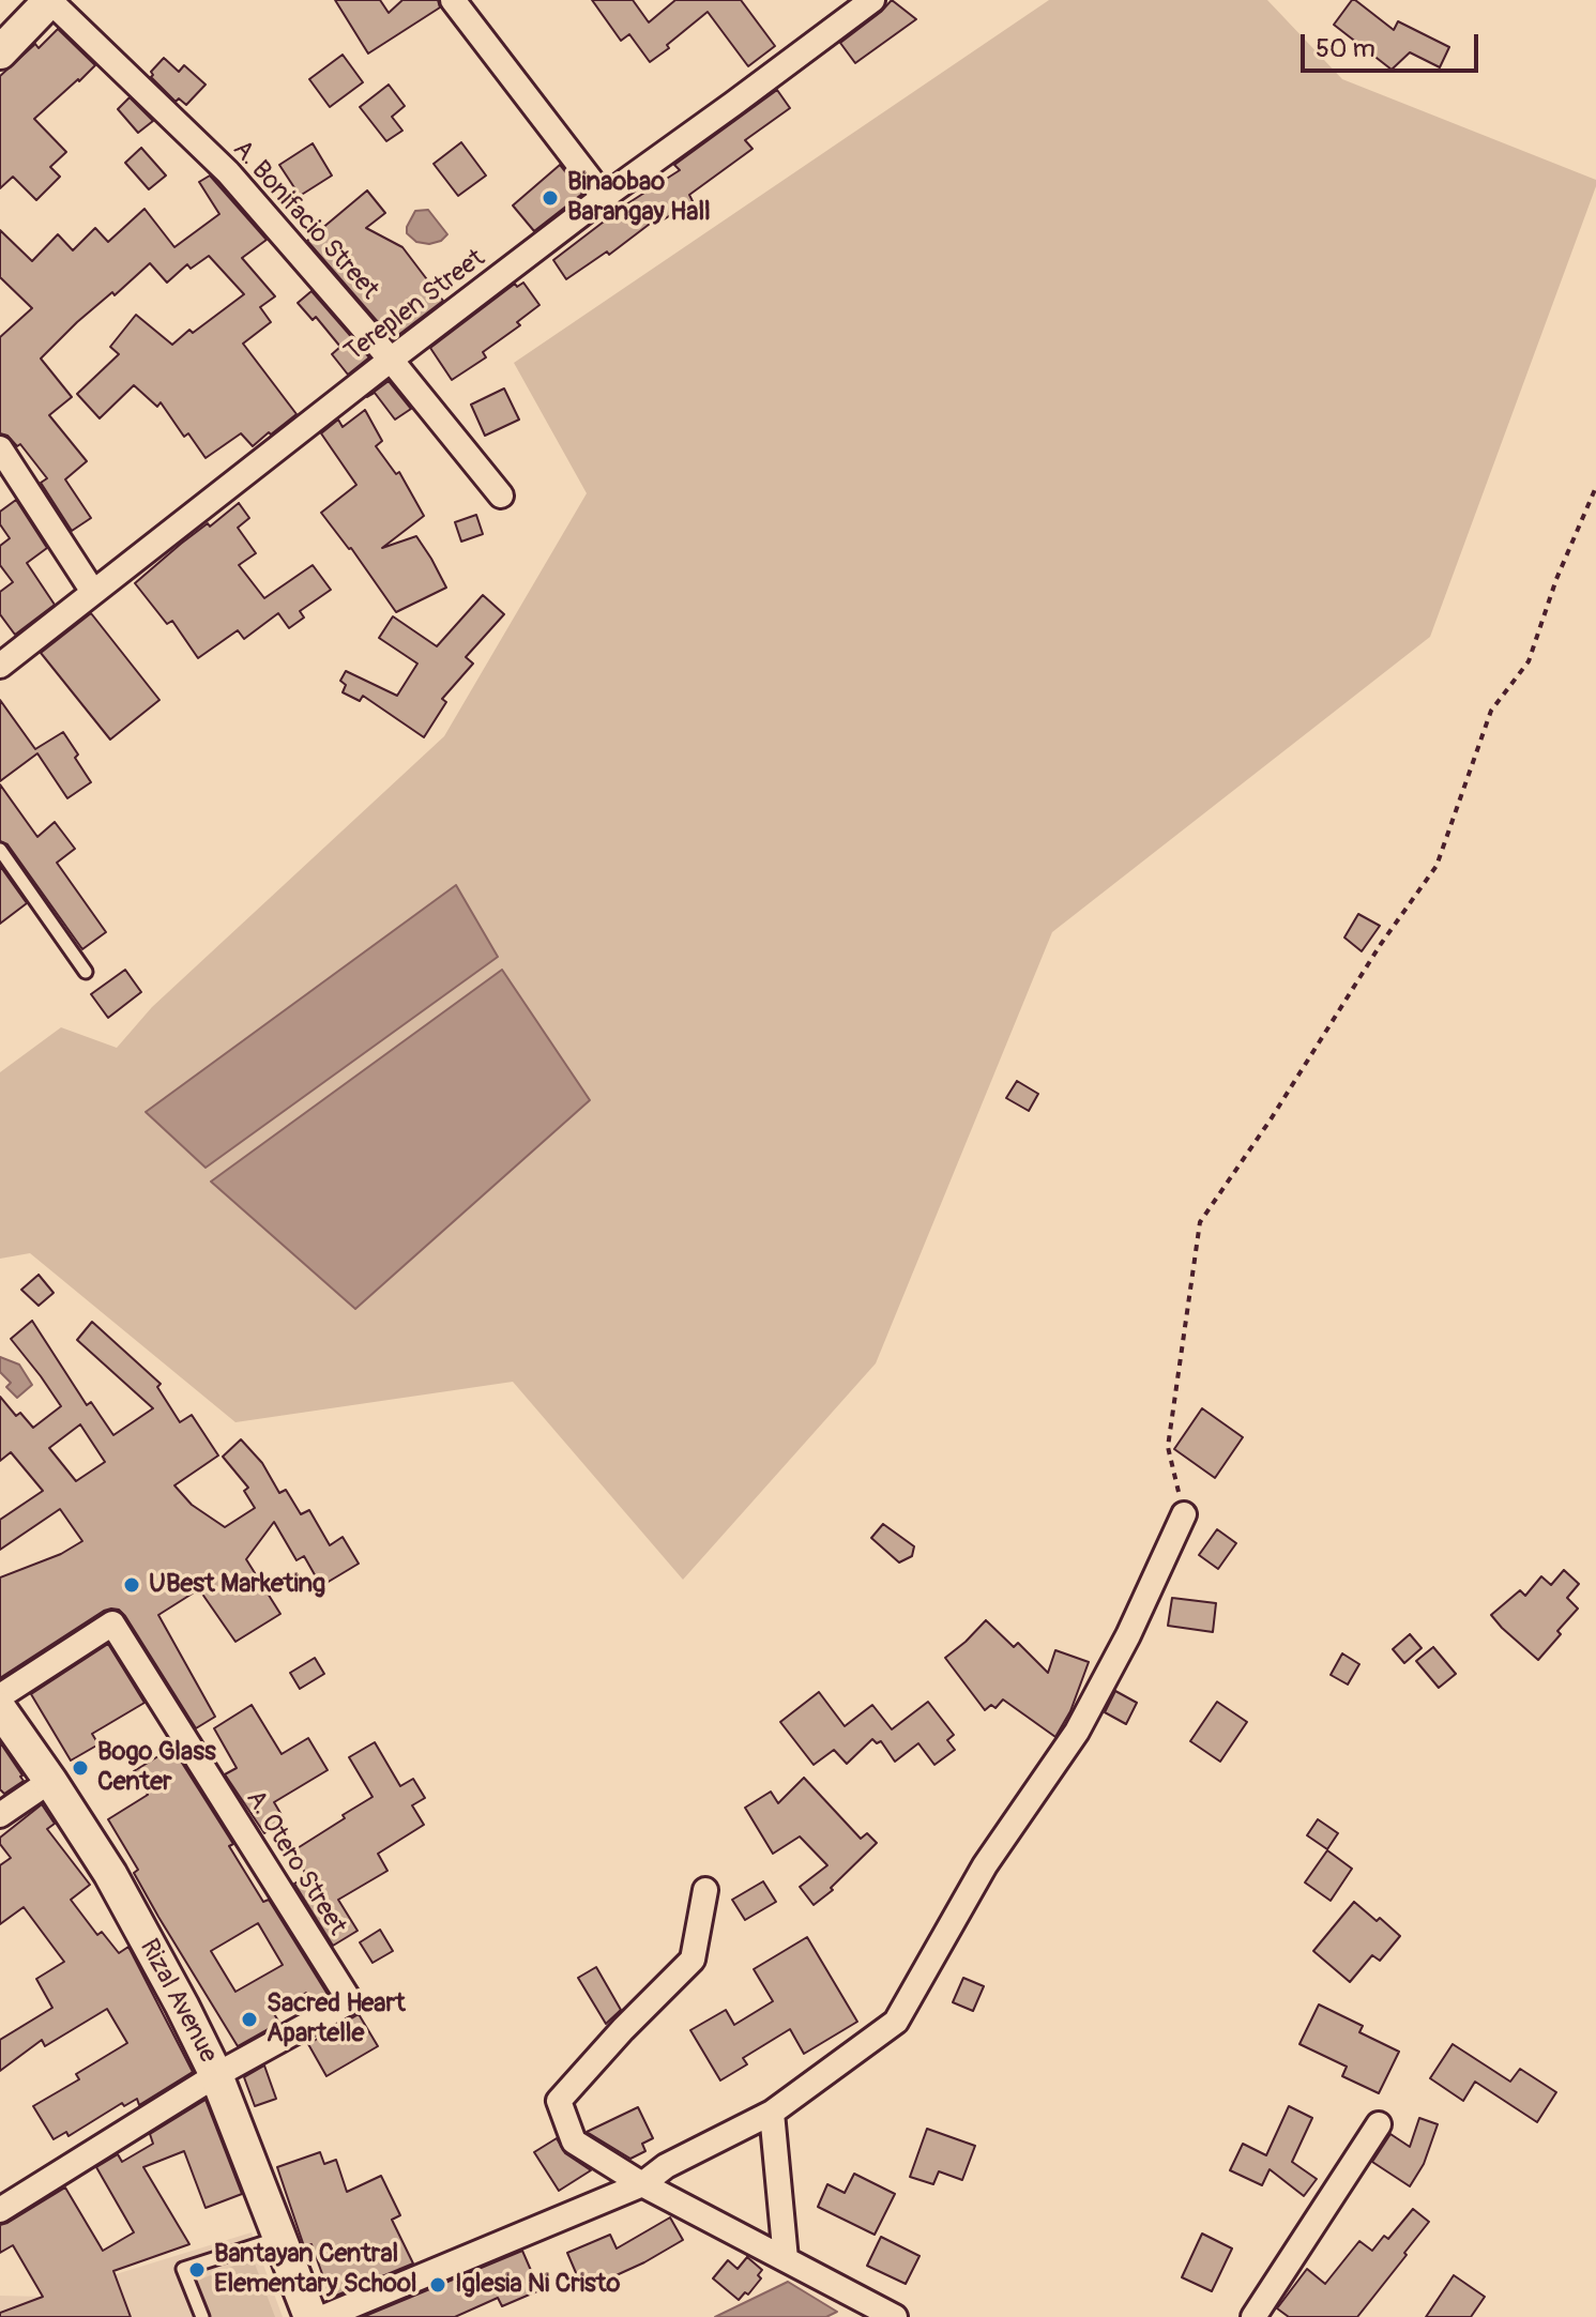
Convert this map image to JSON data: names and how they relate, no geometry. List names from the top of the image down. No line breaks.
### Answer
{"streets":{"main road":["Rizal Avenue"],"street":["A. Bonifacio Street","Tereplen Street","A. Otero Street"]},"crossings":[["A. Bonifacio Street","Tereplen Street"],["A. Otero Street","Rizal Avenue"]],"places":["Binaobao Barangay Hall","UBest Marketing","Bogo Glass Center","Sacred Heart Apartelle","Bantayan Central Elementary School","Iglesia Ni Cristo"],"scale_bar":"50 m"}
